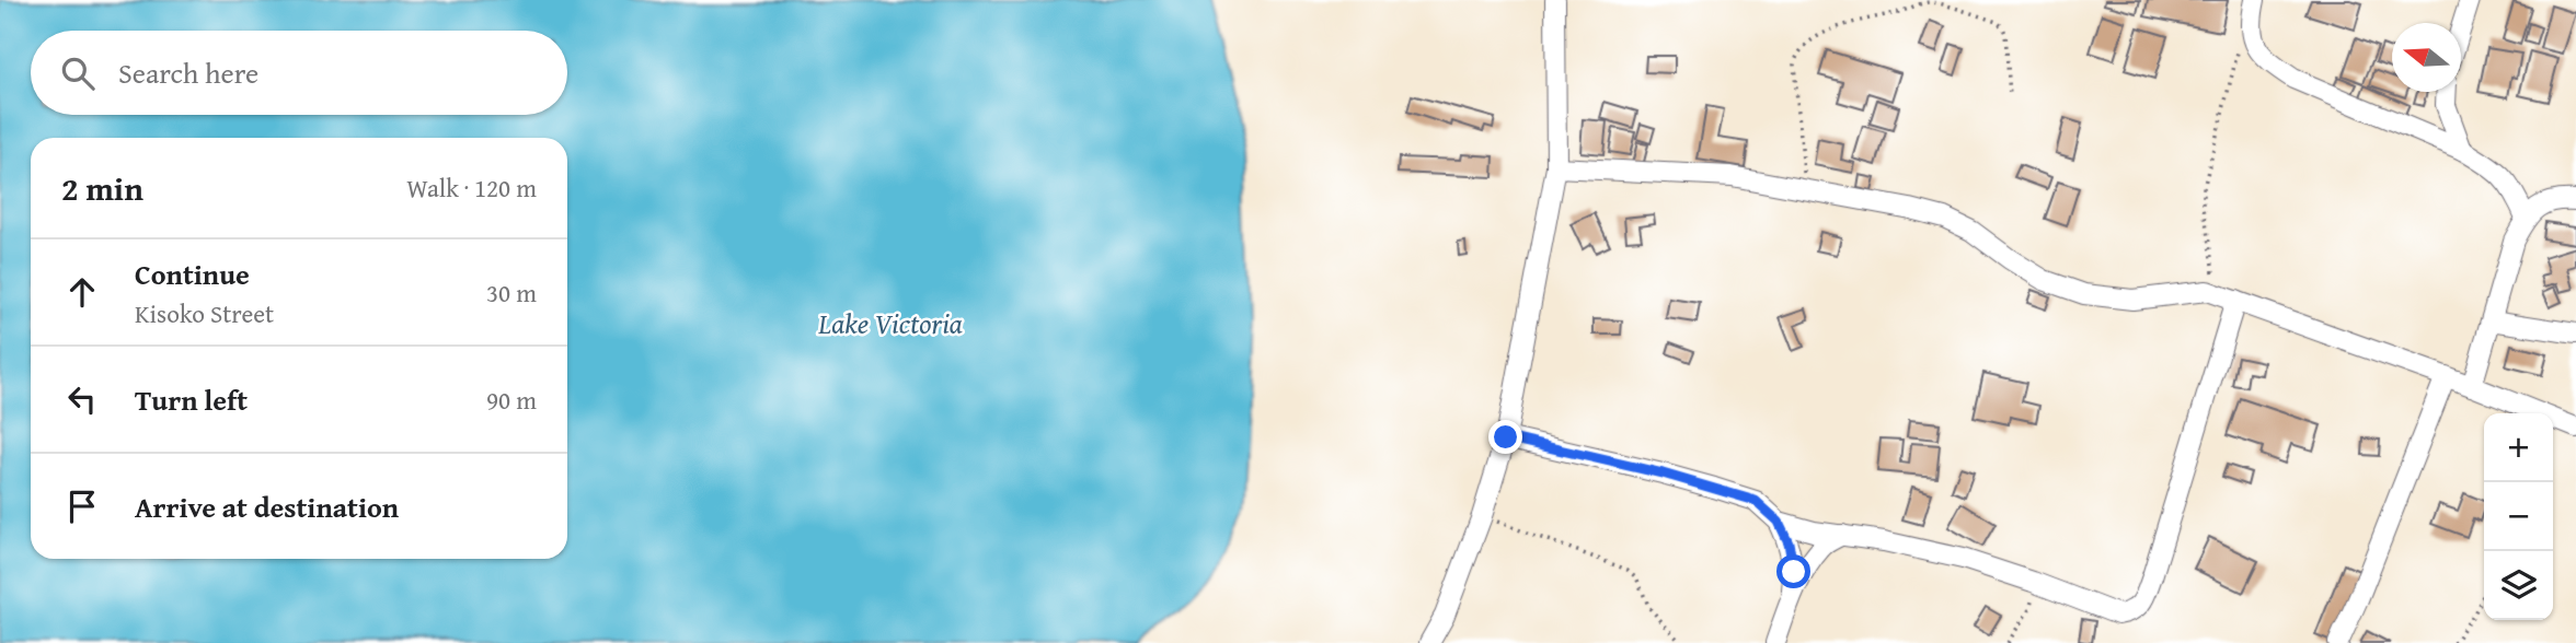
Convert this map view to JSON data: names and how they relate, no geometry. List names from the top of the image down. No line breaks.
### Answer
{"water":["Lake Victoria"],"north":"left","page":{"search":"Search here","heading":["2 min","Walk · 120 m"],"list":[["Continue","Kisoko Street","30 m"],["Turn left","90 m"],"Arrive at destination"],"map_buttons":["+","−"]}}
